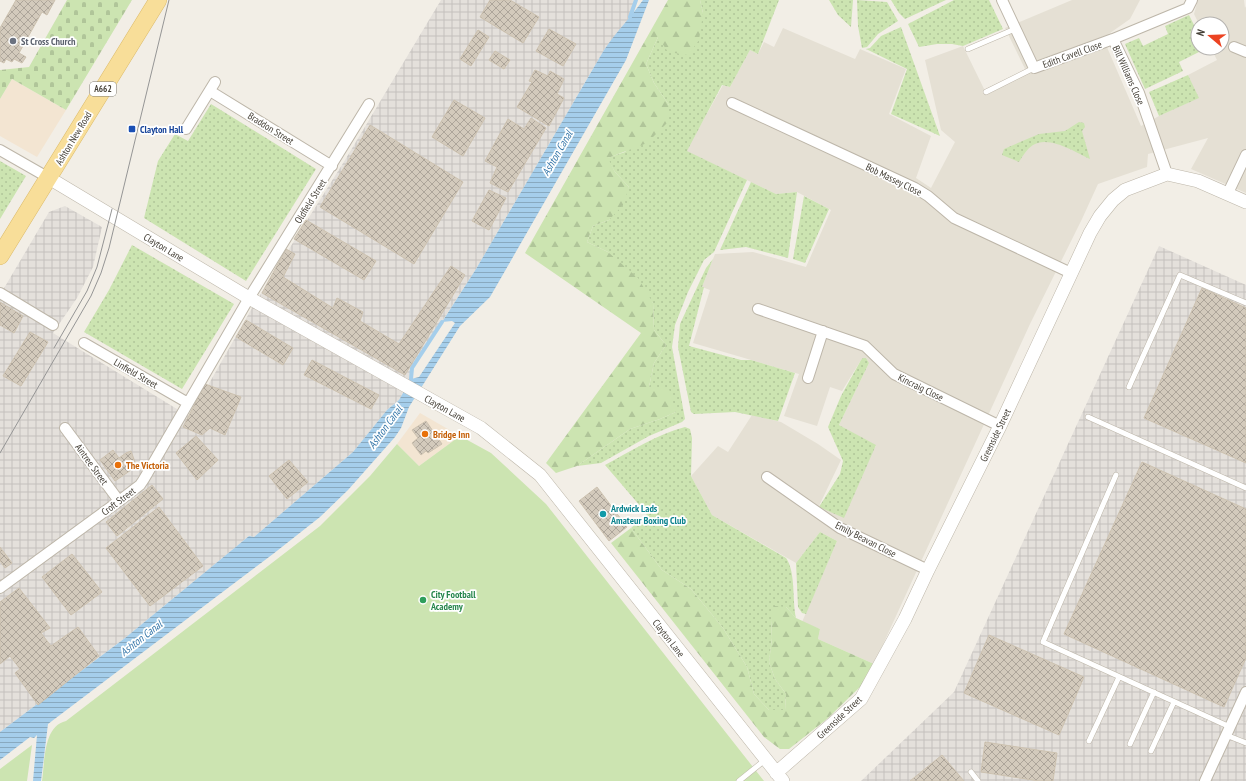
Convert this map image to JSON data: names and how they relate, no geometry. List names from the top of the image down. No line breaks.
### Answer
{"streets":{"main road":["A662","Ashton New Road"],"street":["Edith Cavell Close","Bill Williams Close","Braddon Street","Bob Massey Close","Oldfield Street","Clayton Lane","Linfield Street","Kincraig Close","Greenside Street","Aintree Street","Croft Street","Emily Beavan Close"]},"crossings":[["Edith Cavell Close","Bill Williams Close"],["Bill Williams Close","Greenside Street"],["Braddon Street","Oldfield Street"],["Ashton New Road","Clayton Lane"],["Bob Massey Close","Greenside Street"],["Oldfield Street","Clayton Lane"],["Oldfield Street","Croft Street"],["Clayton Lane","Greenside Street"],["Clayton Lane","Croft Street"],["Linfield Street","Croft Street"],["Kincraig Close","Greenside Street"],["Greenside Street","Emily Beavan Close"],["Aintree Street","Croft Street"]],"water":["Ashton Canal"],"places":{"other":["St Cross Church","Bridge Inn","The Victoria","Ardwick Lads Amateur Boxing Club","City Football Academy"],"transit":["Clayton Hall"]},"north":"left"}
